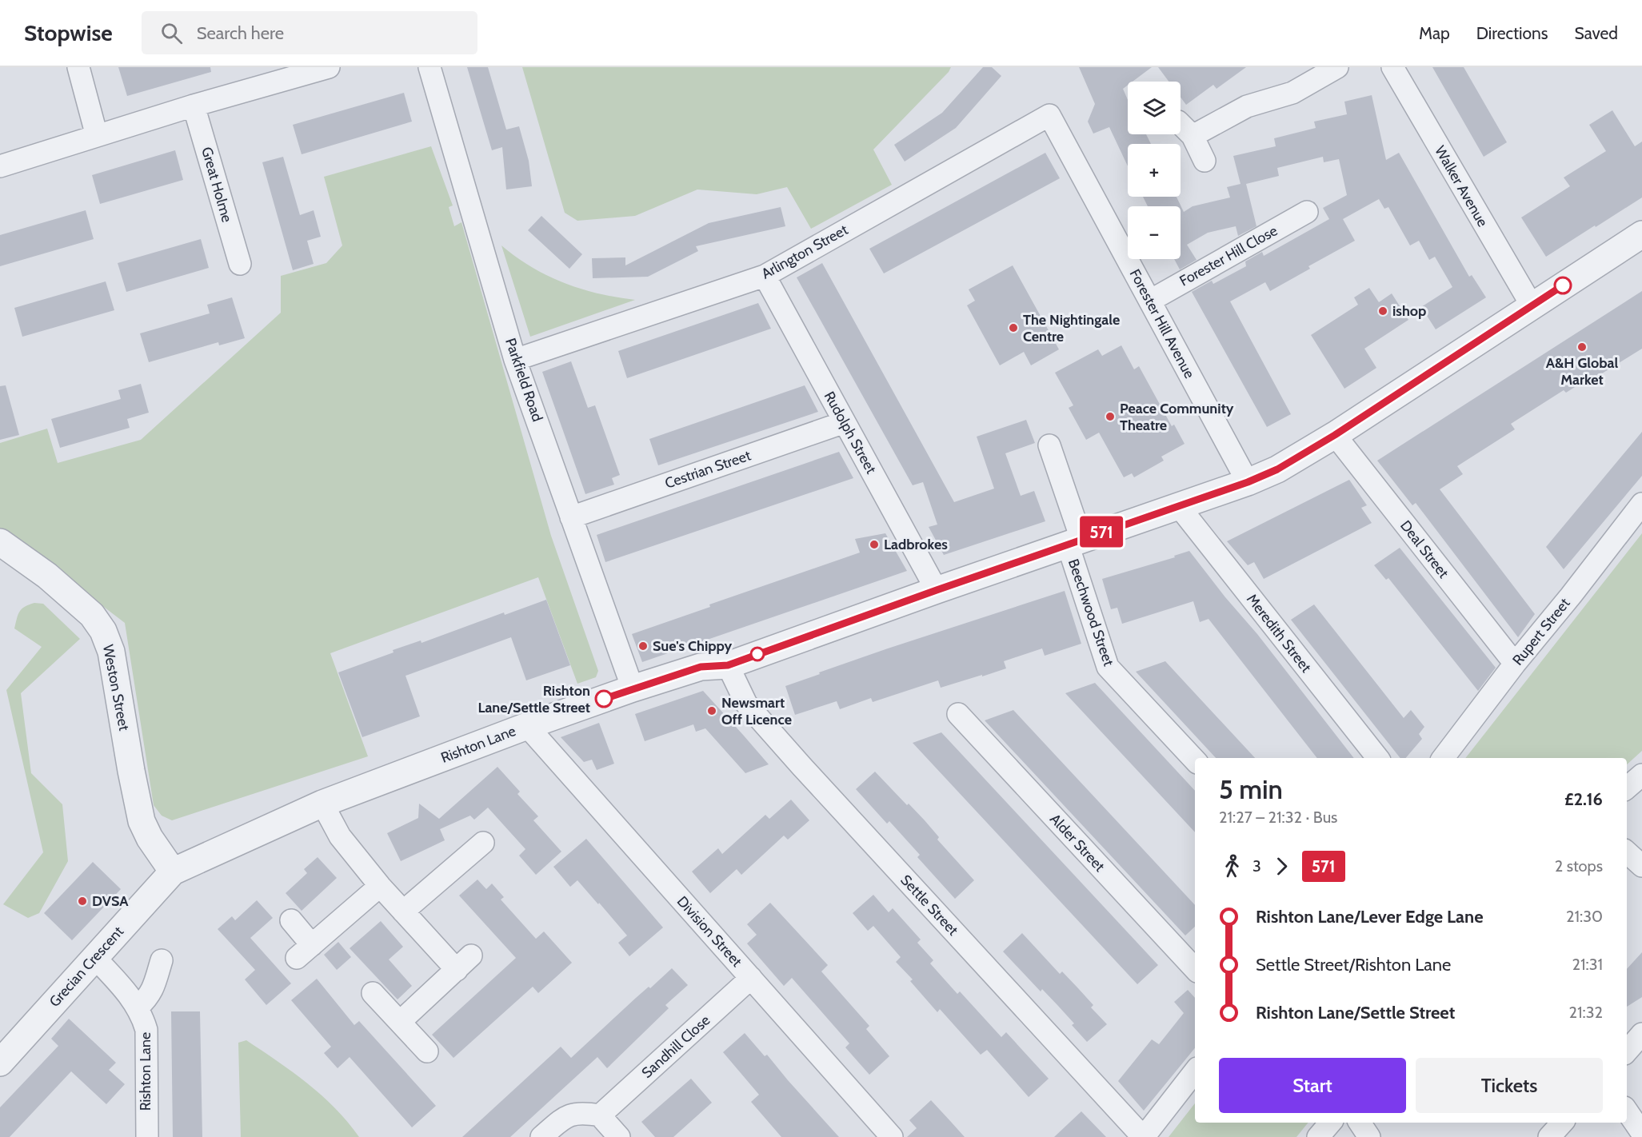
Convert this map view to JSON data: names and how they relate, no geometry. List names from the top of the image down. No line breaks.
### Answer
{"streets":{"street":["Great Holme","Walker Avenue","Arlington Street","Forester Hill Close","Forester Hill Avenue","Parkfield Road","Rudolph Street","Cestrian Street","Deal Street","Beechwood Street","Rupert Street","Meredith Street","Weston Street","Rishton Lane","Alder Street","Settle Street","Division Street","Grecian Crescent","Sandhill Close"]},"crossings":[["Walker Avenue","Rishton Lane"],["Arlington Street","Forester Hill Avenue"],["Arlington Street","Parkfield Road"],["Arlington Street","Rudolph Street"],["Forester Hill Close","Forester Hill Avenue"],["Forester Hill Avenue","Rishton Lane"],["Parkfield Road","Cestrian Street"],["Parkfield Road","Rishton Lane"],["Rudolph Street","Cestrian Street"],["Rudolph Street","Rishton Lane"],["Deal Street","Rupert Street"],["Deal Street","Rishton Lane"],["Beechwood Street","Rishton Lane"],["Meredith Street","Rishton Lane"],["Weston Street","Rishton Lane"],["Weston Street","Grecian Crescent"],["Rishton Lane","Settle Street"],["Rishton Lane","Division Street"],["Rishton Lane","Grecian Crescent"],["Division Street","Sandhill Close"]],"places":["ishop","The Nightingale Centre","A&H Global Market","Peace Community Theatre","Ladbrokes","Sue's Chippy","Rishton Lane/Settle Street","Newsmart Off Licence","DVSA"],"lines":["bus line 571"],"page":{"header":"Stopwise","search":"Search here","nav":["Map","Directions","Saved"],"on_map":"571","map_buttons":["+","−"],"heading":["5 min","21:27 – 21:32 · Bus","£2.16"],"legs":["3","571","2 stops"],"list":[{"name":"Rishton Lane/Lever Edge Lane","value":"21:30"},{"name":"Settle Street/Rishton Lane","value":"21:31"},{"name":"Rishton Lane/Settle Street","value":"21:32"}],"buttons":["Start","Tickets"]}}
